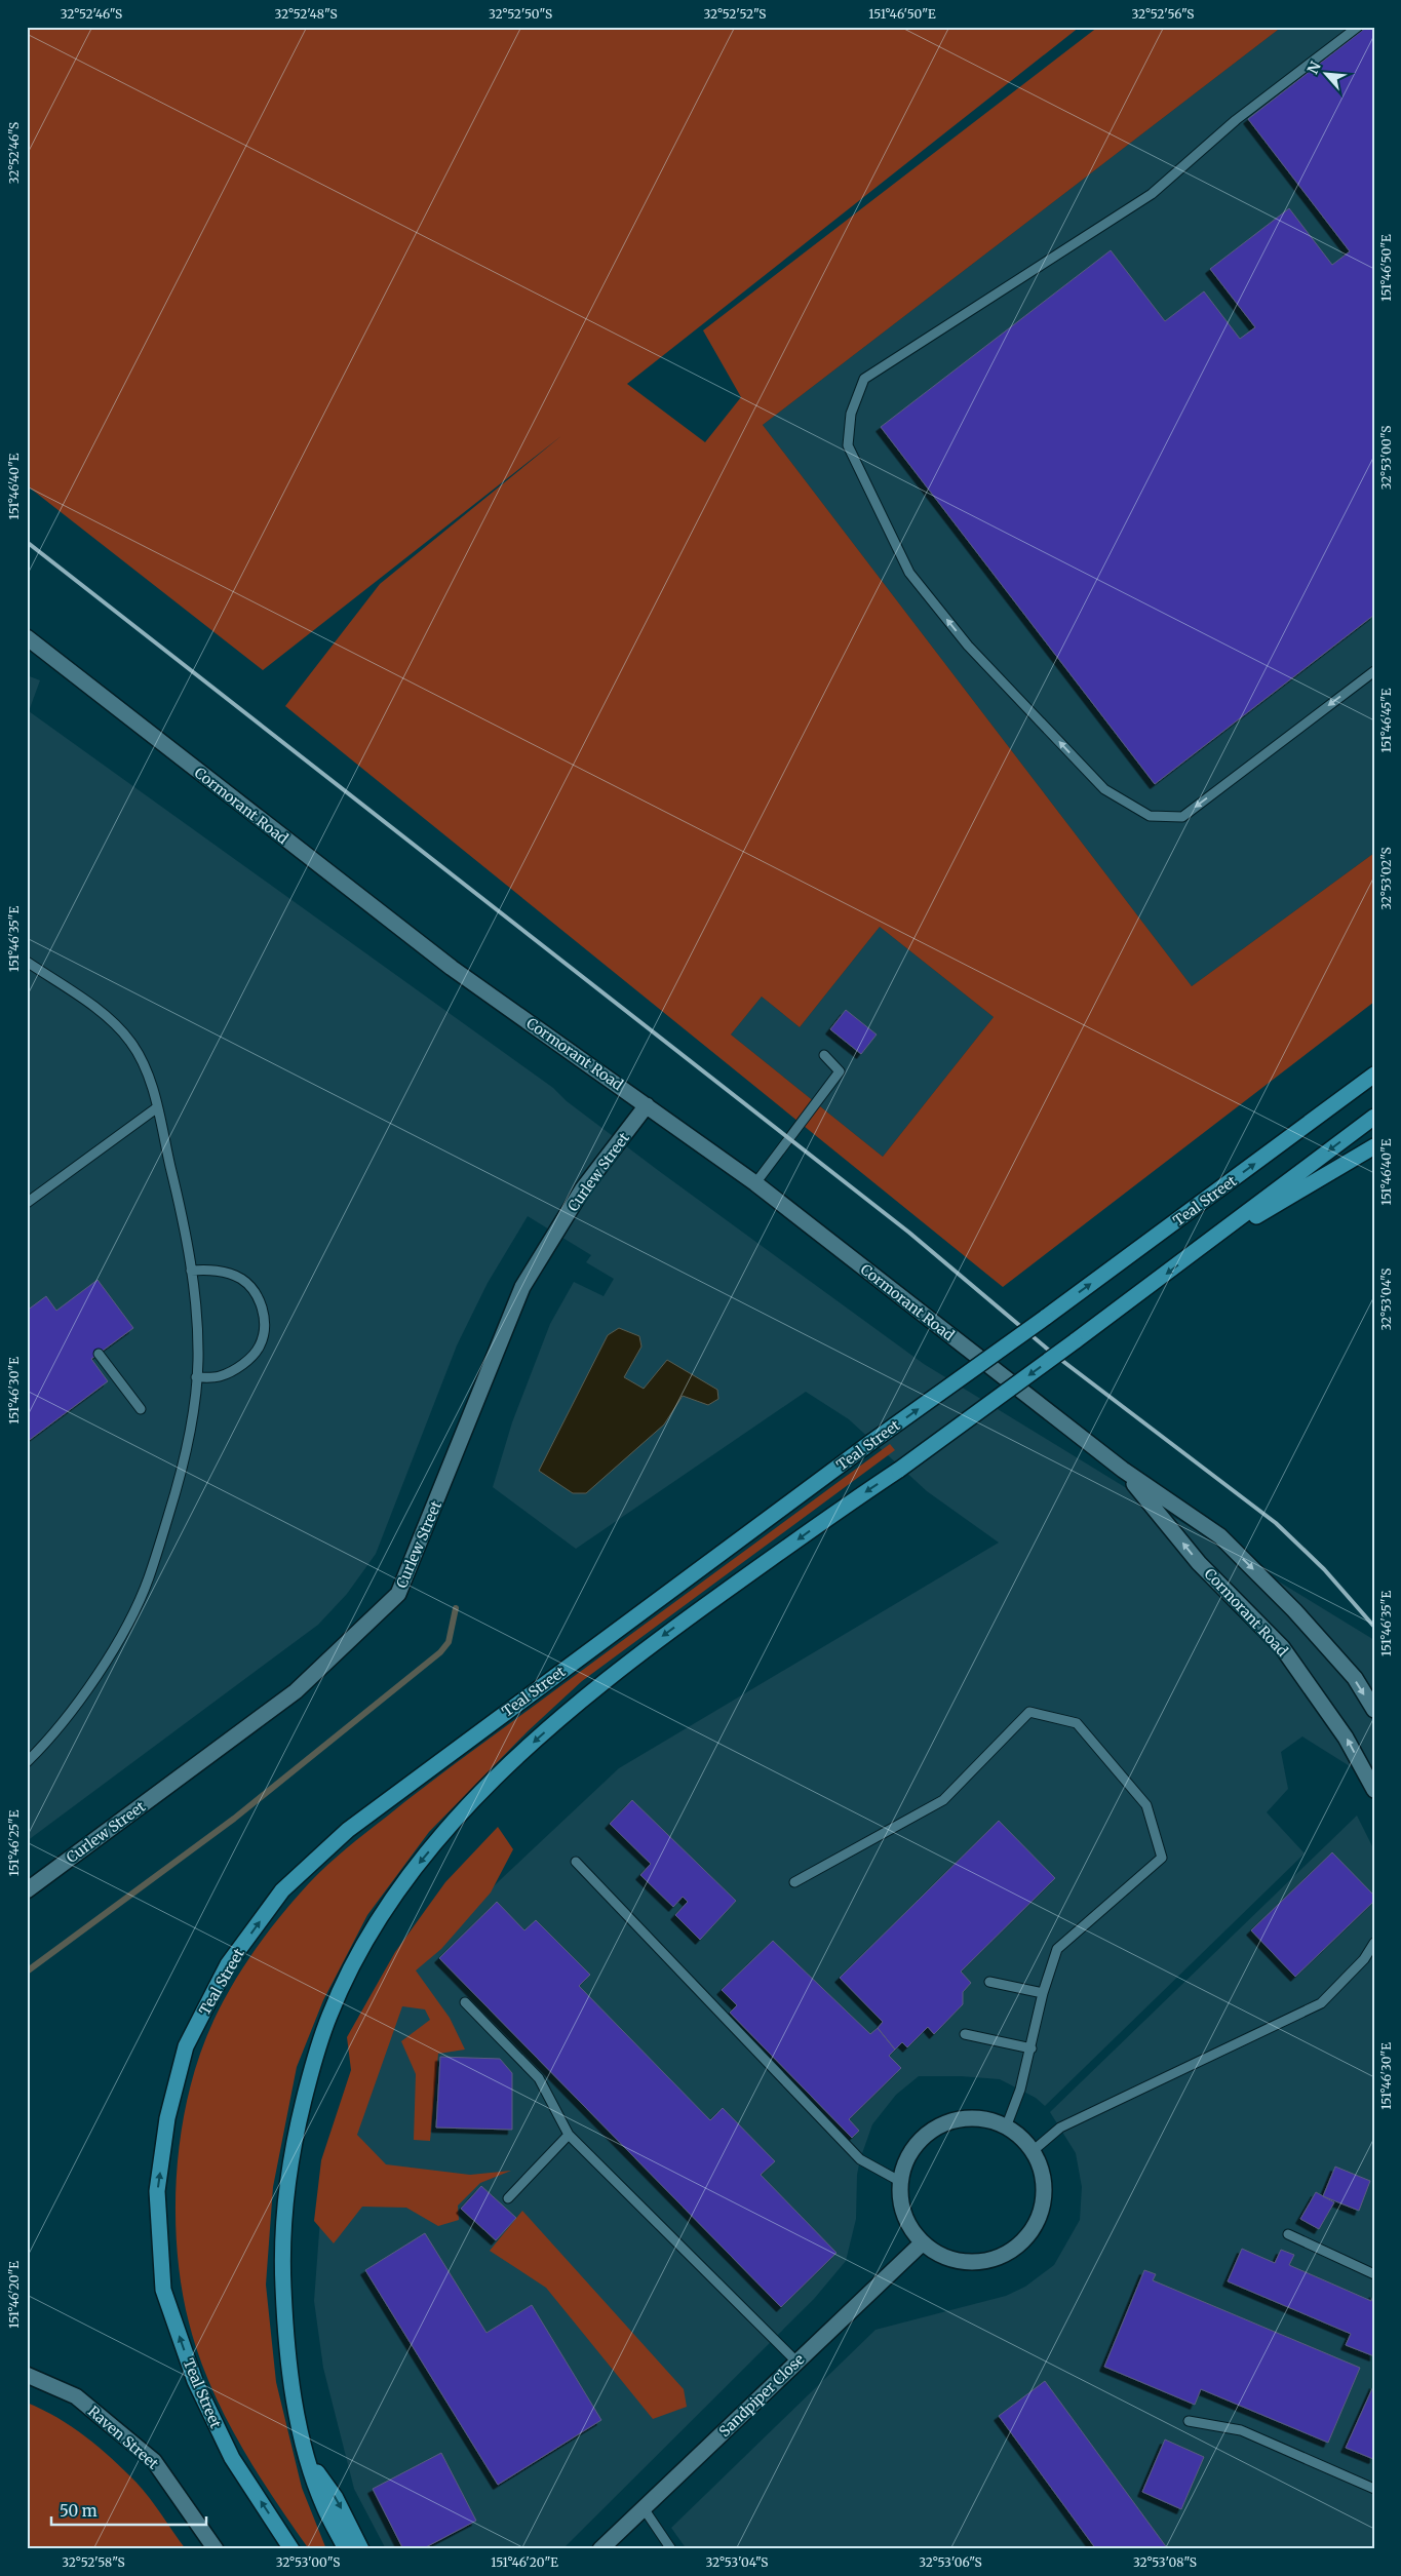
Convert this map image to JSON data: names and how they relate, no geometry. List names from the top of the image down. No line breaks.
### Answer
{"streets":{"main road":["Teal Street"],"street":["Cormorant Road","Curlew Street","Sandpiper Close","Raven Street"]},"crossings":[["Cormorant Road","Curlew Street"]],"scale_bar":"50 m","north":"top left","coordinates":["32°52'46\"S","32°52'48\"S","32°52'50\"S","32°52'52\"S","151°46'50\"E","32°52'56\"S","32°53'00\"S","151°46'40\"E","151°46'45\"E","32°53'02\"S","151°46'35\"E","32°53'04\"S","151°46'30\"E","151°46'25\"E","151°46'20\"E","32°52'58\"S","32°53'06\"S","32°53'08\"S"]}
